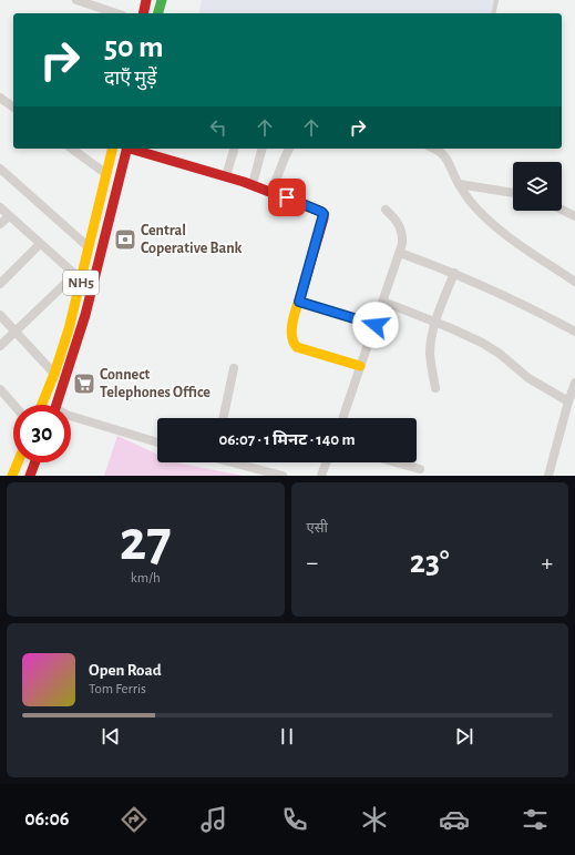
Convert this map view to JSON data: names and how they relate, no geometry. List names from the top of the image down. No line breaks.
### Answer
{"streets":{"main road":["NH5"]},"places":{"bank":["Central Coperative Bank"],"supermarket":["Connect Telephones Office"]},"page":{"turn":["50 m","दाएँ मुड़ें"],"limit":"30","trip":"06:07 · 1 मिनट · 140 m","tile":[["27","km/h"],"एसी"],"heat":["−","23°","+"],"song":["Open Road","Tom Ferris"],"tabs":"06:06"}}
